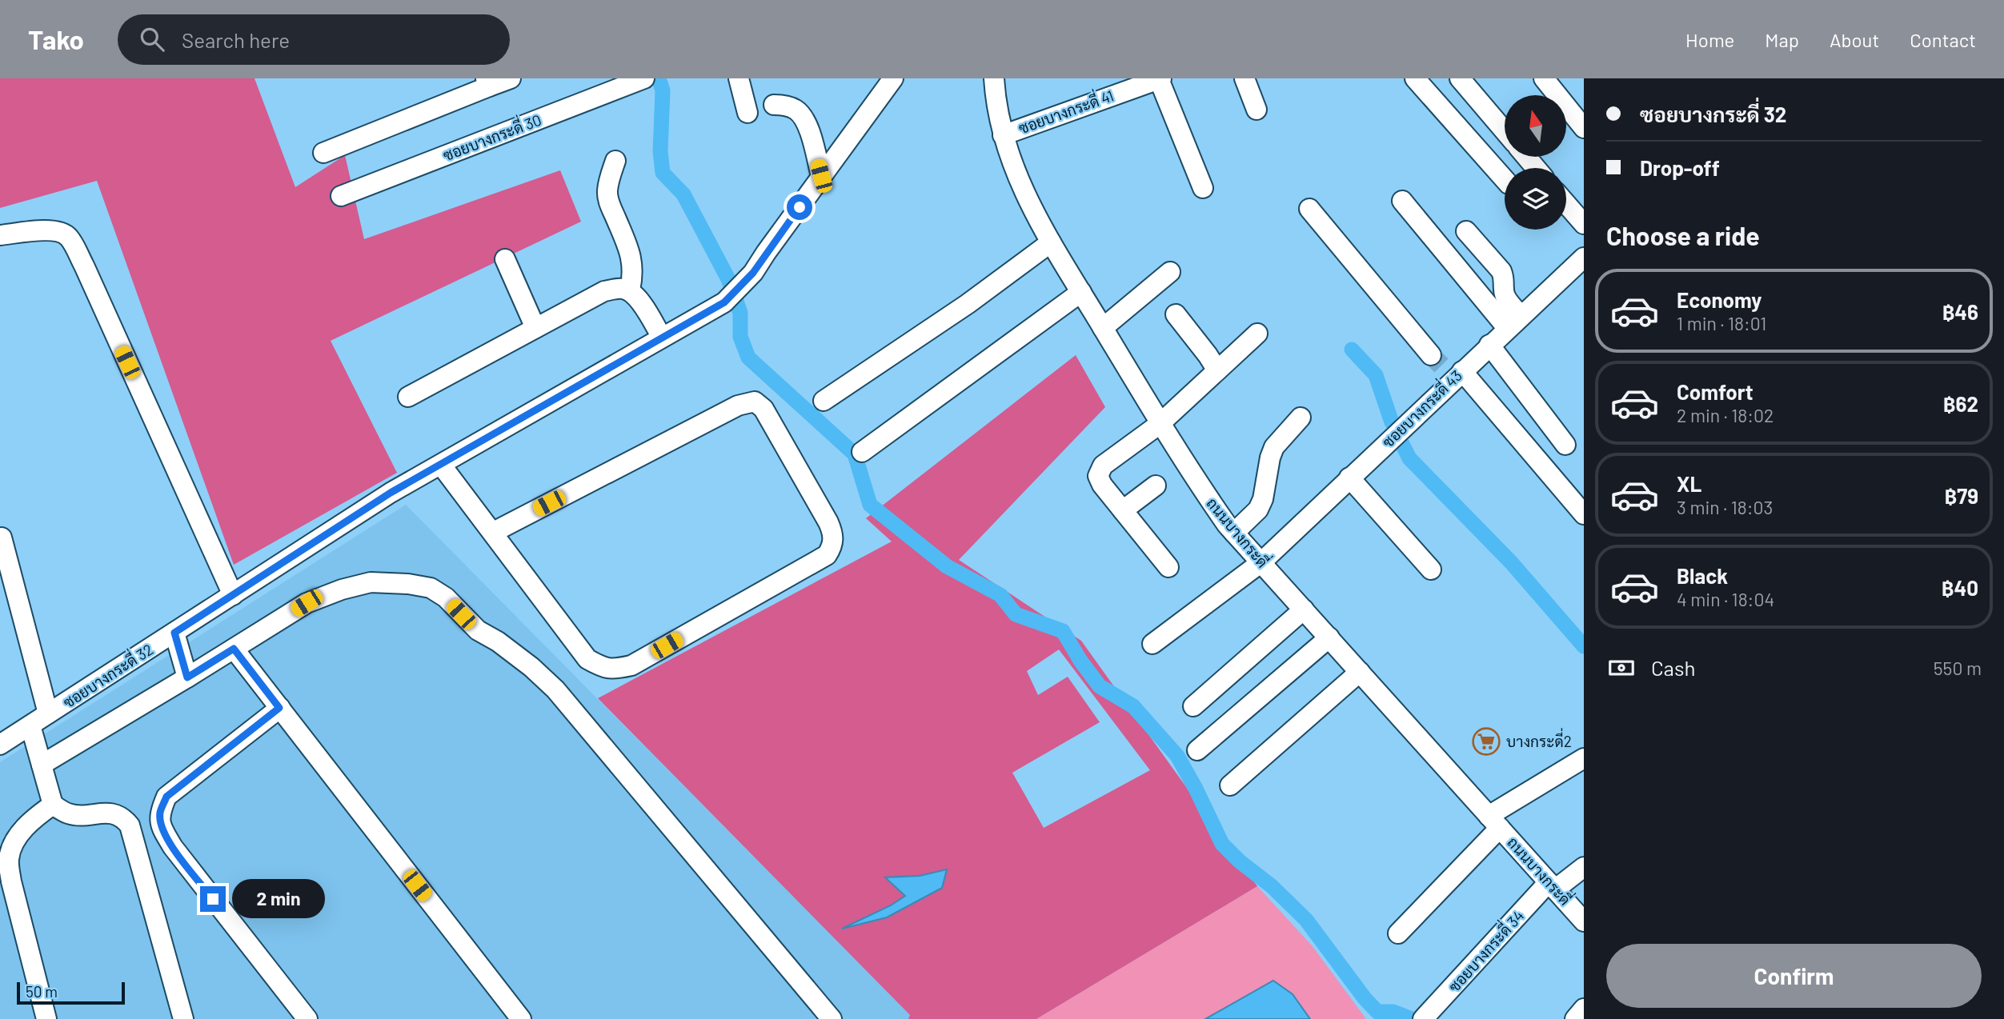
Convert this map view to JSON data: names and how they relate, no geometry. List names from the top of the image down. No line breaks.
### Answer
{"streets":{"street":["ซอยบางกระดี่ 41","ซอยบางกระดี่ 30","ซอยบางกระดี่ 43","ถนนบางกระดี่","ซอยบางกระดี่ 32","ซอยบางกระดี่ 34"]},"crossings":[["ซอยบางกระดี่ 41","ถนนบางกระดี่"],["ซอยบางกระดี่ 43","ถนนบางกระดี่"],["ถนนบางกระดี่","ซอยบางกระดี่ 34"]],"places":{"supermarket":["บางกระดี่2"]},"scale_bar":"50 m","north":"top","page":{"header":"Tako","search":"Search here","nav":["Home","Map","About","Contact"],"banner":["ซอยบางกระดี่ 32","Drop-off"],"heading":"Choose a ride","list":[{"name":"Economy","note":"1 min · 18:01","value":"฿46"},{"name":"Comfort","note":"2 min · 18:02","value":"฿62"},{"name":"XL","note":"3 min · 18:03","value":"฿79"},{"name":"Black","note":"4 min · 18:04","value":"฿40"}],"pay":["Cash","550 m"],"bubble":"2 min","buttons":"Confirm","scale":"50 m"}}
